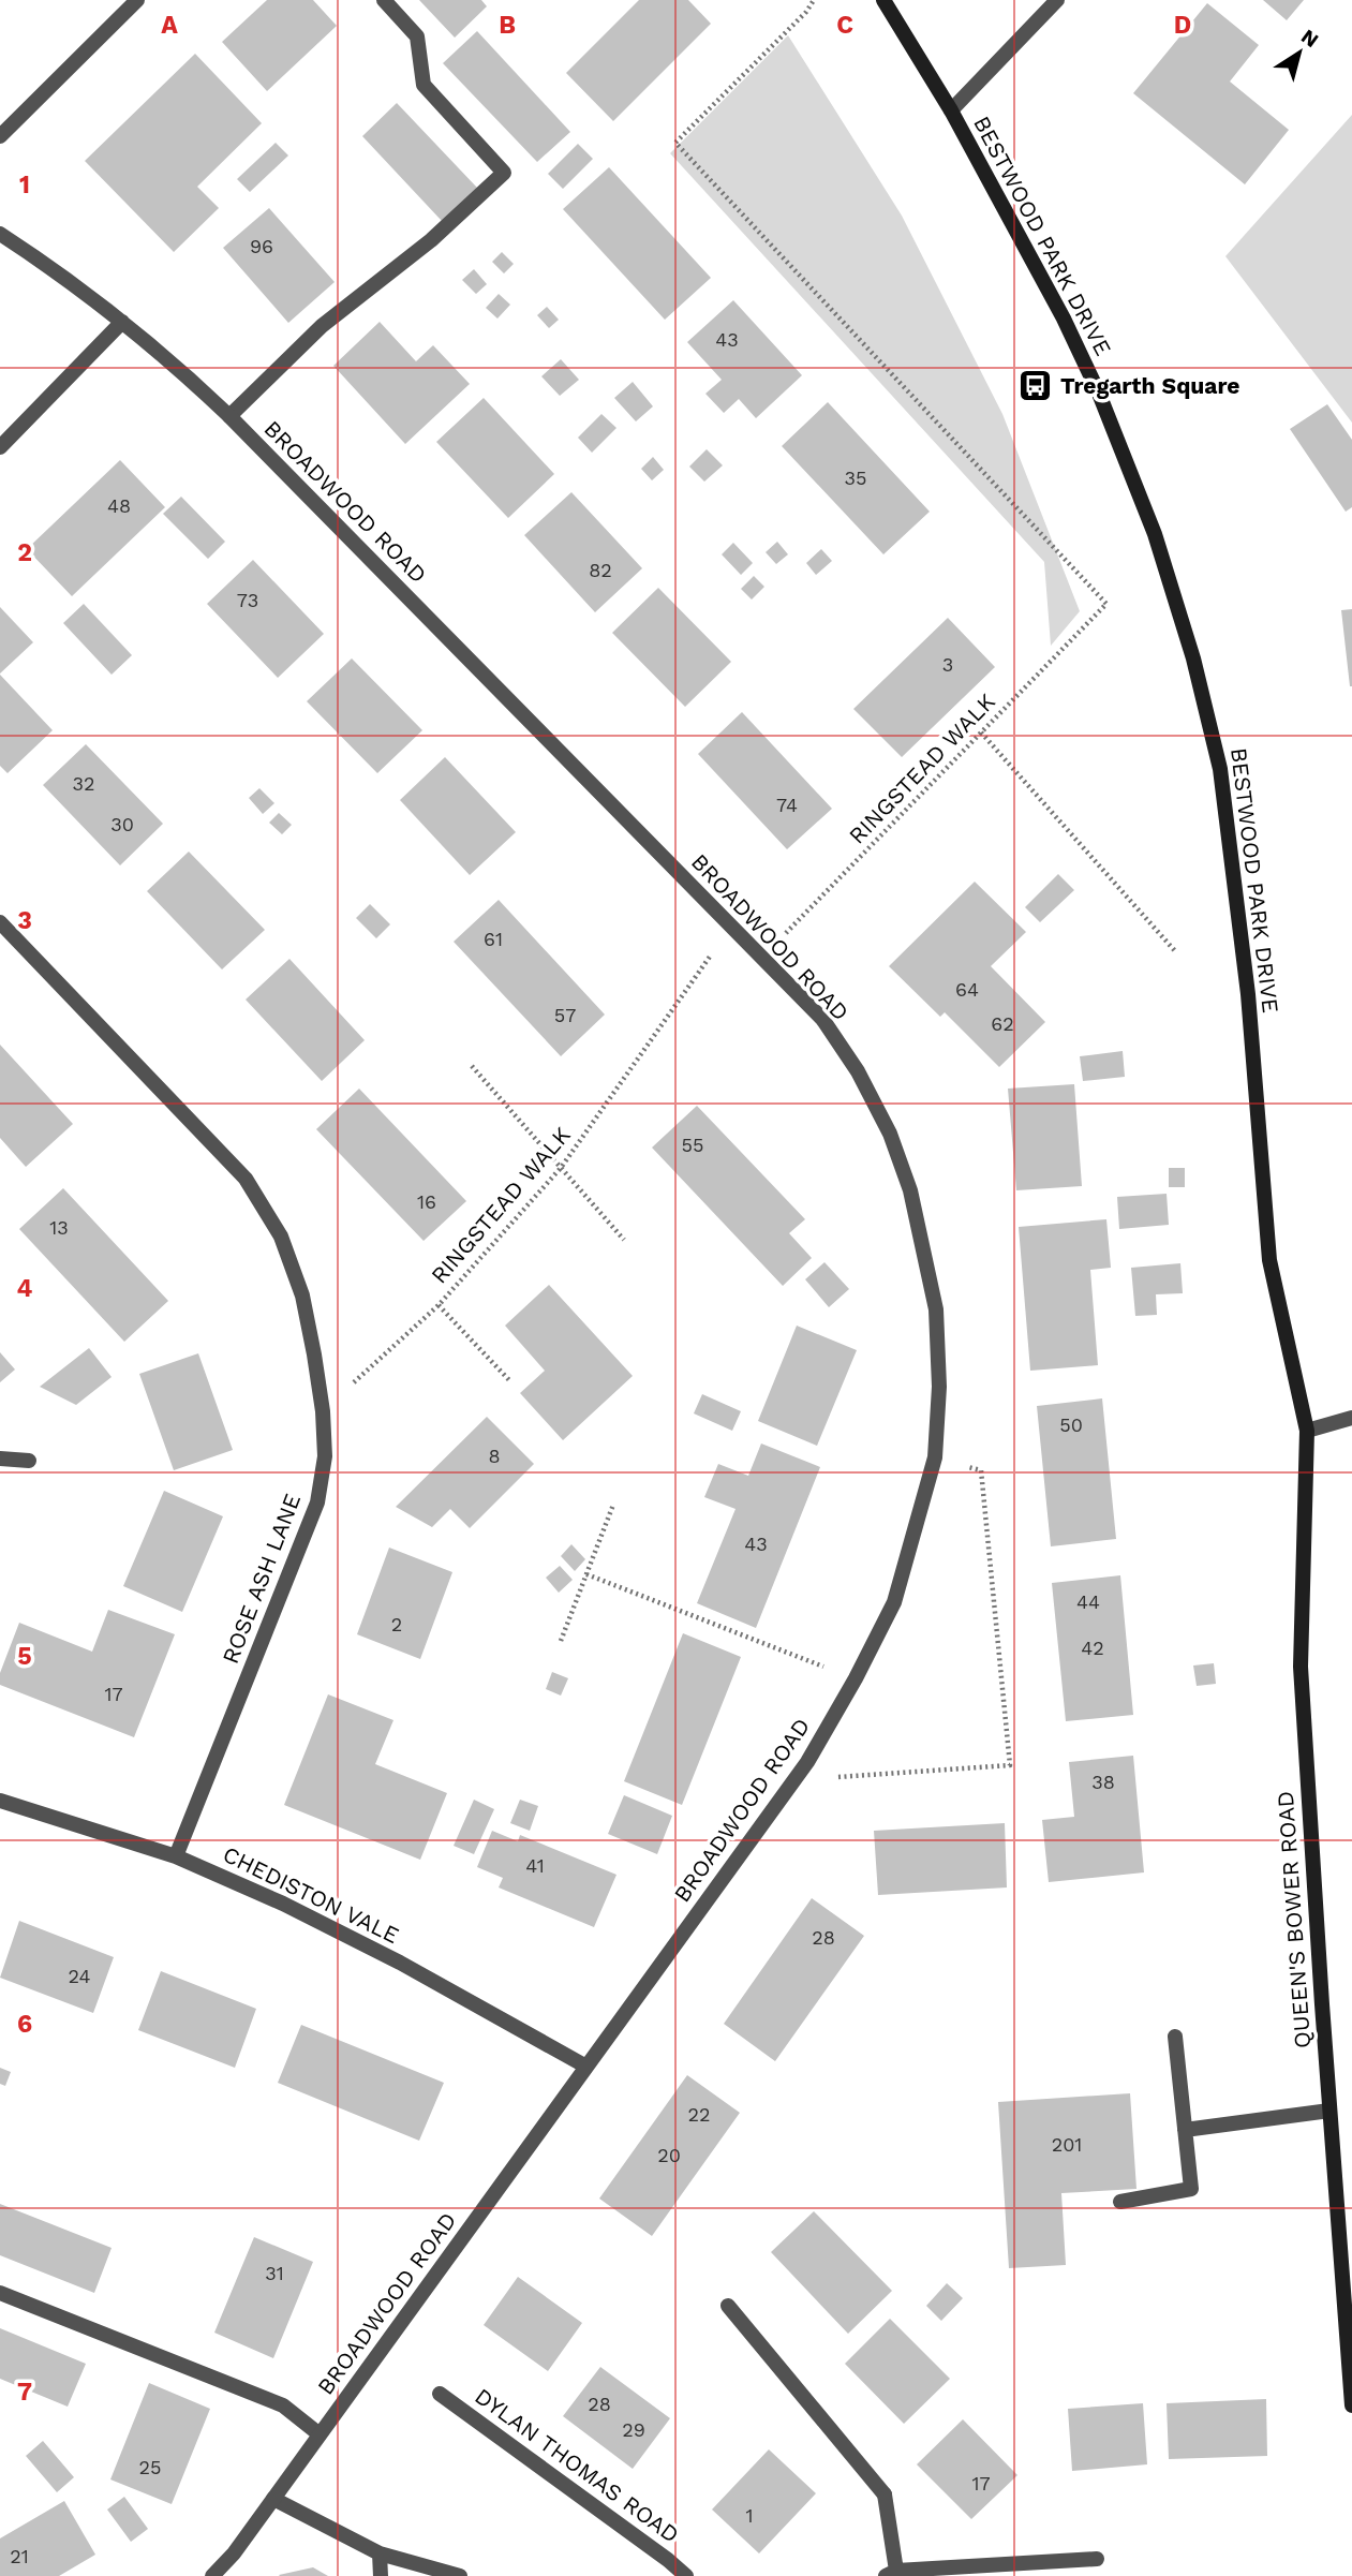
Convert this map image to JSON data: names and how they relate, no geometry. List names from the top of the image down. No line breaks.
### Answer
{"streets":{"street":["BESTWOOD PARK DRIVE","BROADWOOD ROAD","ROSE ASH LANE","CHEDISTON VALE","QUEEN'S BOWER ROAD","DYLAN THOMAS ROAD"],"path":["RINGSTEAD WALK"]},"crossings":[["BESTWOOD PARK DRIVE","QUEEN'S BOWER ROAD"],["BROADWOOD ROAD","RINGSTEAD WALK"],["BROADWOOD ROAD","CHEDISTON VALE"],["RINGSTEAD WALK","ROSE ASH LANE"],["ROSE ASH LANE","CHEDISTON VALE"]],"places":{"bus stop":["Tregarth Square"]},"house_numbers":["96","43","35","48","82","73","3","32","74","30","61","64","57","62","55","16","13","50","8","43","44","2","42","17","38","41","28","24","22","201","20","31","28","29","25","17","1","21"],"north":"top right","grid":{"columns":["A","B","C","D"],"rows":["1","2","3","4","5","6","7"]}}
